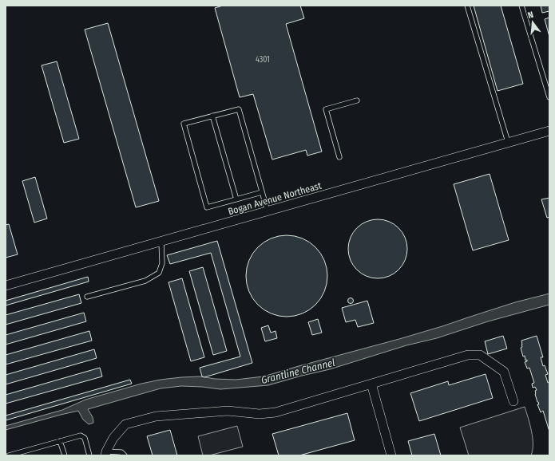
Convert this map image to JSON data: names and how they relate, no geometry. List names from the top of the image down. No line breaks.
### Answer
{"streets":{"street":["Bogan Avenue Northeast"]},"water":["Grantline Channel"],"house_numbers":["4301"],"north":"top"}
